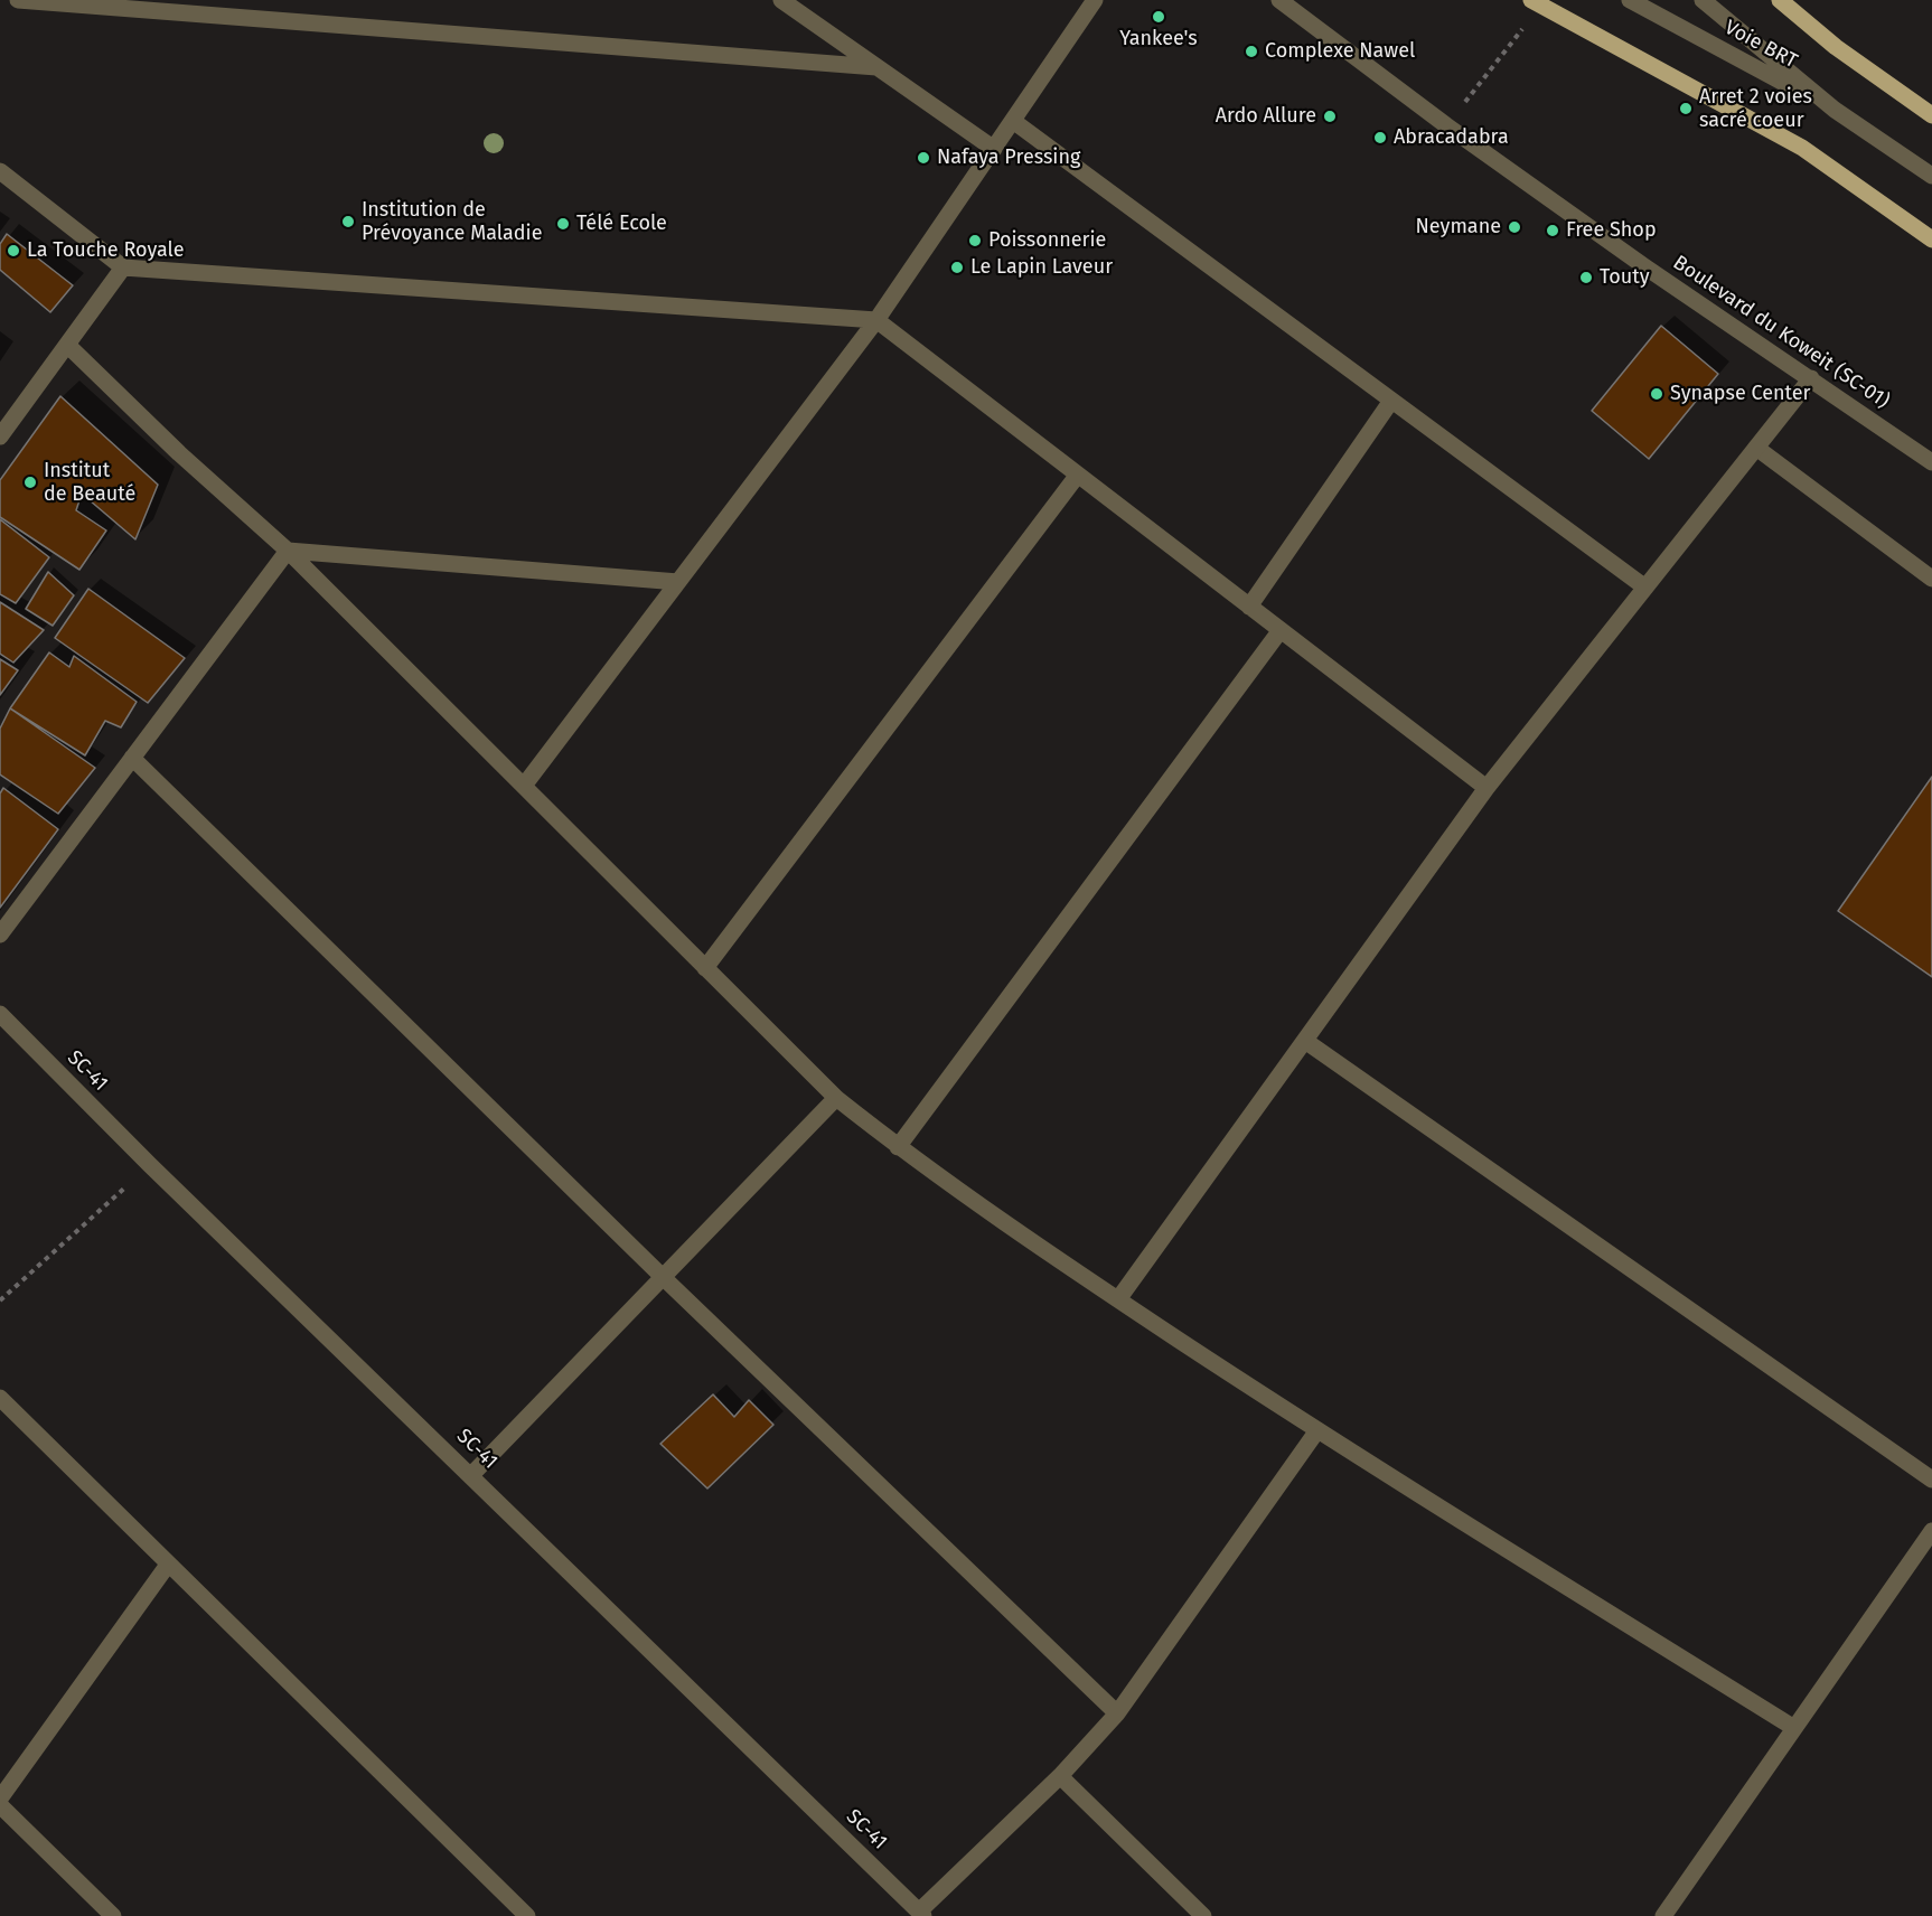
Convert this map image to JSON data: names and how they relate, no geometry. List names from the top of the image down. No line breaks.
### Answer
{"streets":{"street":["Voie BRT","Boulevard du Koweit (SC-01)","SC-41"]},"places":["Yankee's","Complexe Nawel","Arret 2 voies sacré coeur","Ardo Allure","Abracadabra","Nafaya Pressing","Institution de Prévoyance Maladie","Télé Ecole","Neymane","Free Shop","Poissonnerie","La Touche Royale","Le Lapin Laveur","Touty","Synapse Center","Institut de Beauté"]}
